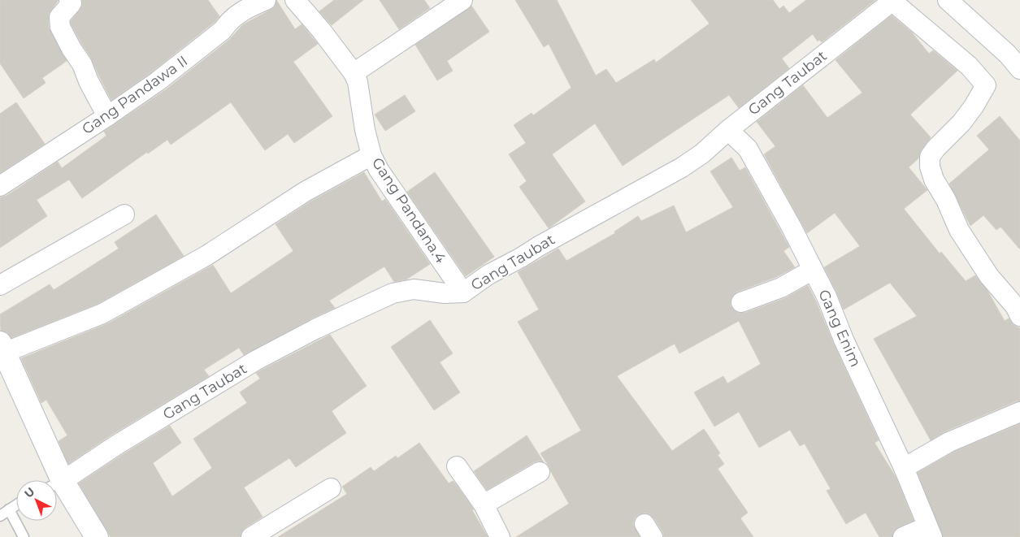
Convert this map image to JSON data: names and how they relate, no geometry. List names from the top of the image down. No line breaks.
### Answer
{"streets":{"street":["Gang Taubat","Gang Pandawa II","Gang Pandana.4","Gang Enim"]},"crossings":[["Gang Taubat","Gang Pandana.4"],["Gang Taubat","Gang Enim"]],"north":"top left"}
